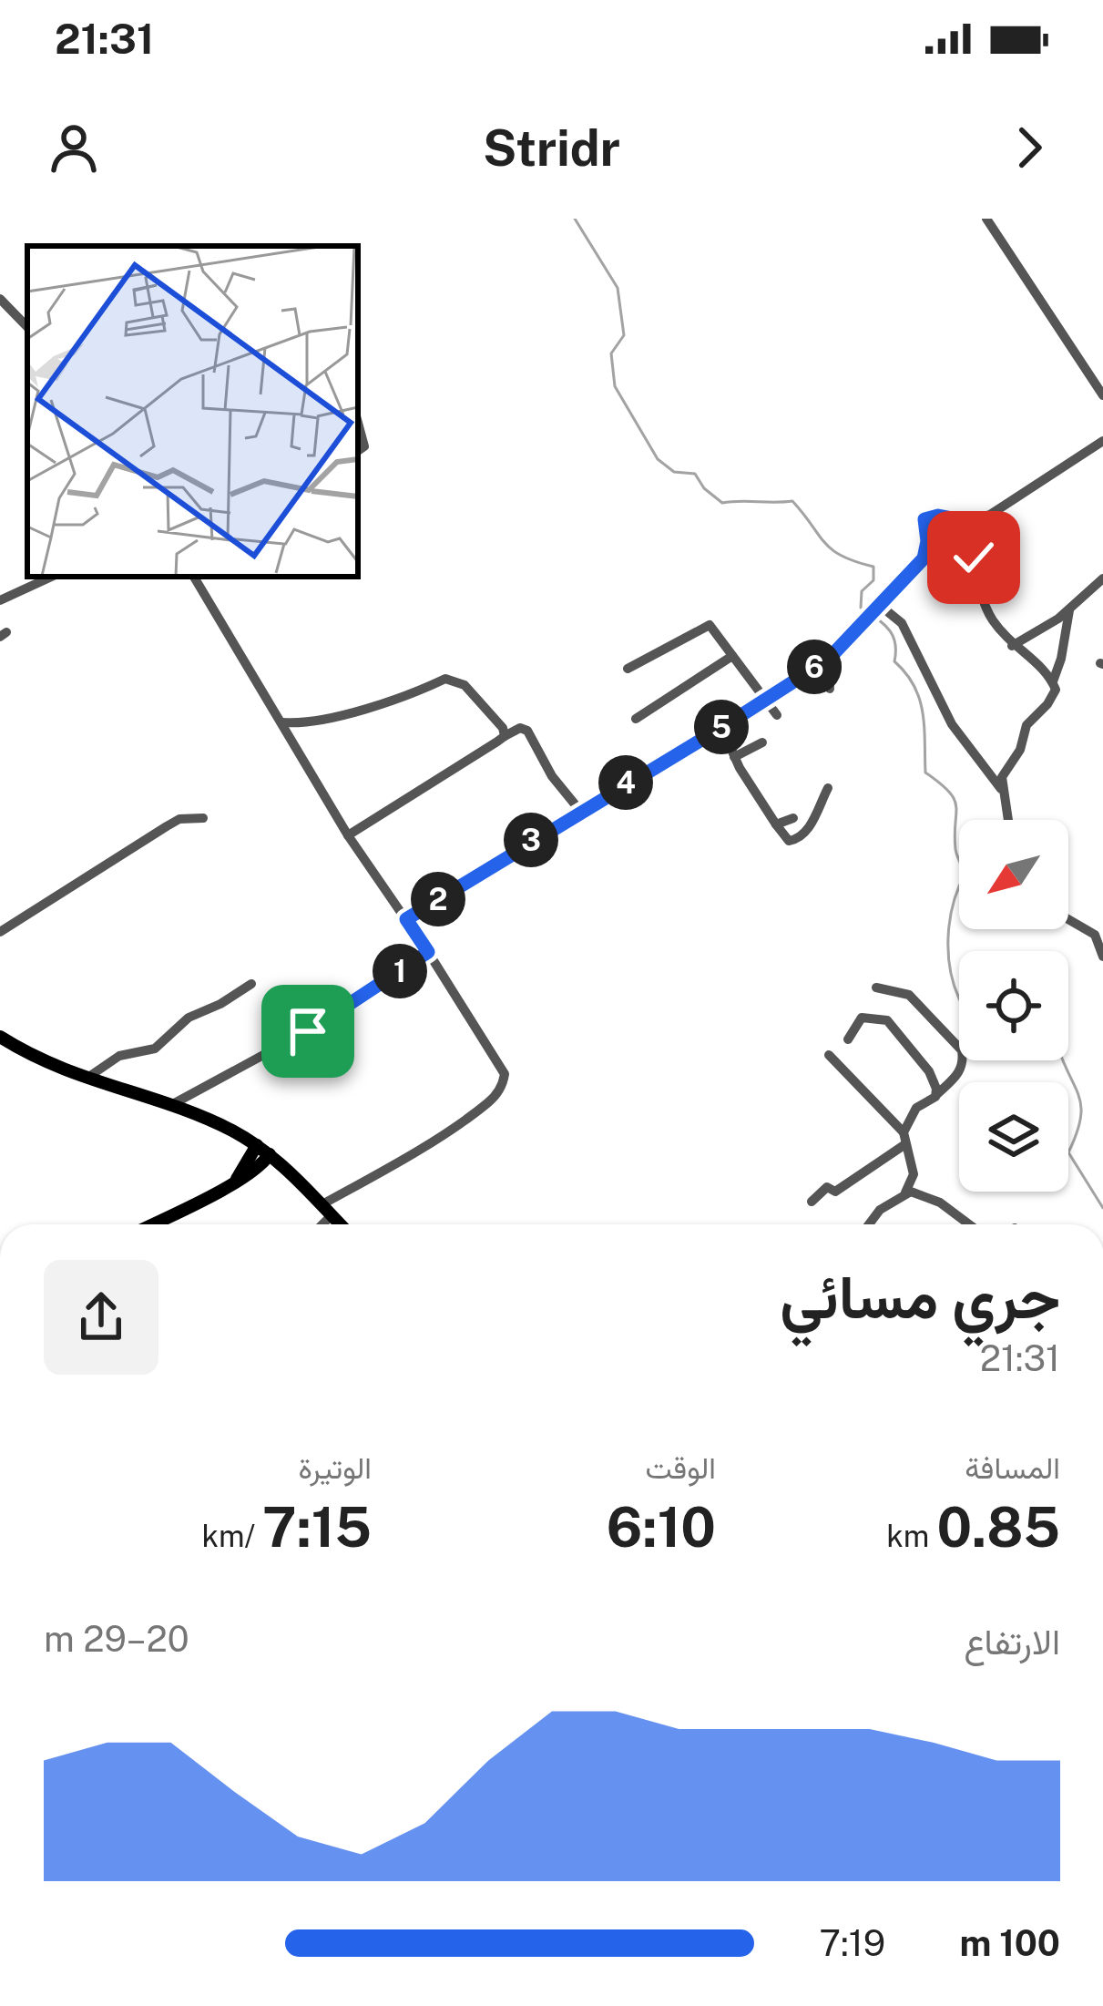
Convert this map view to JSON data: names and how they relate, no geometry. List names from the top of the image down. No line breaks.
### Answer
{"north":"bottom left","page":{"status":"21:31","header":"Stridr","pins":["6","5","4","3","2","1"],"heading":["جري مسائي","21:31"],"stats":[["المسافة","0.85 km"],["الوقت","6:10"],["الوتيرة","7:15 /km"]],"chart":["الارتفاع","20–29 m"],"list":[{"name":"100 m","note":"7:19"}]}}
